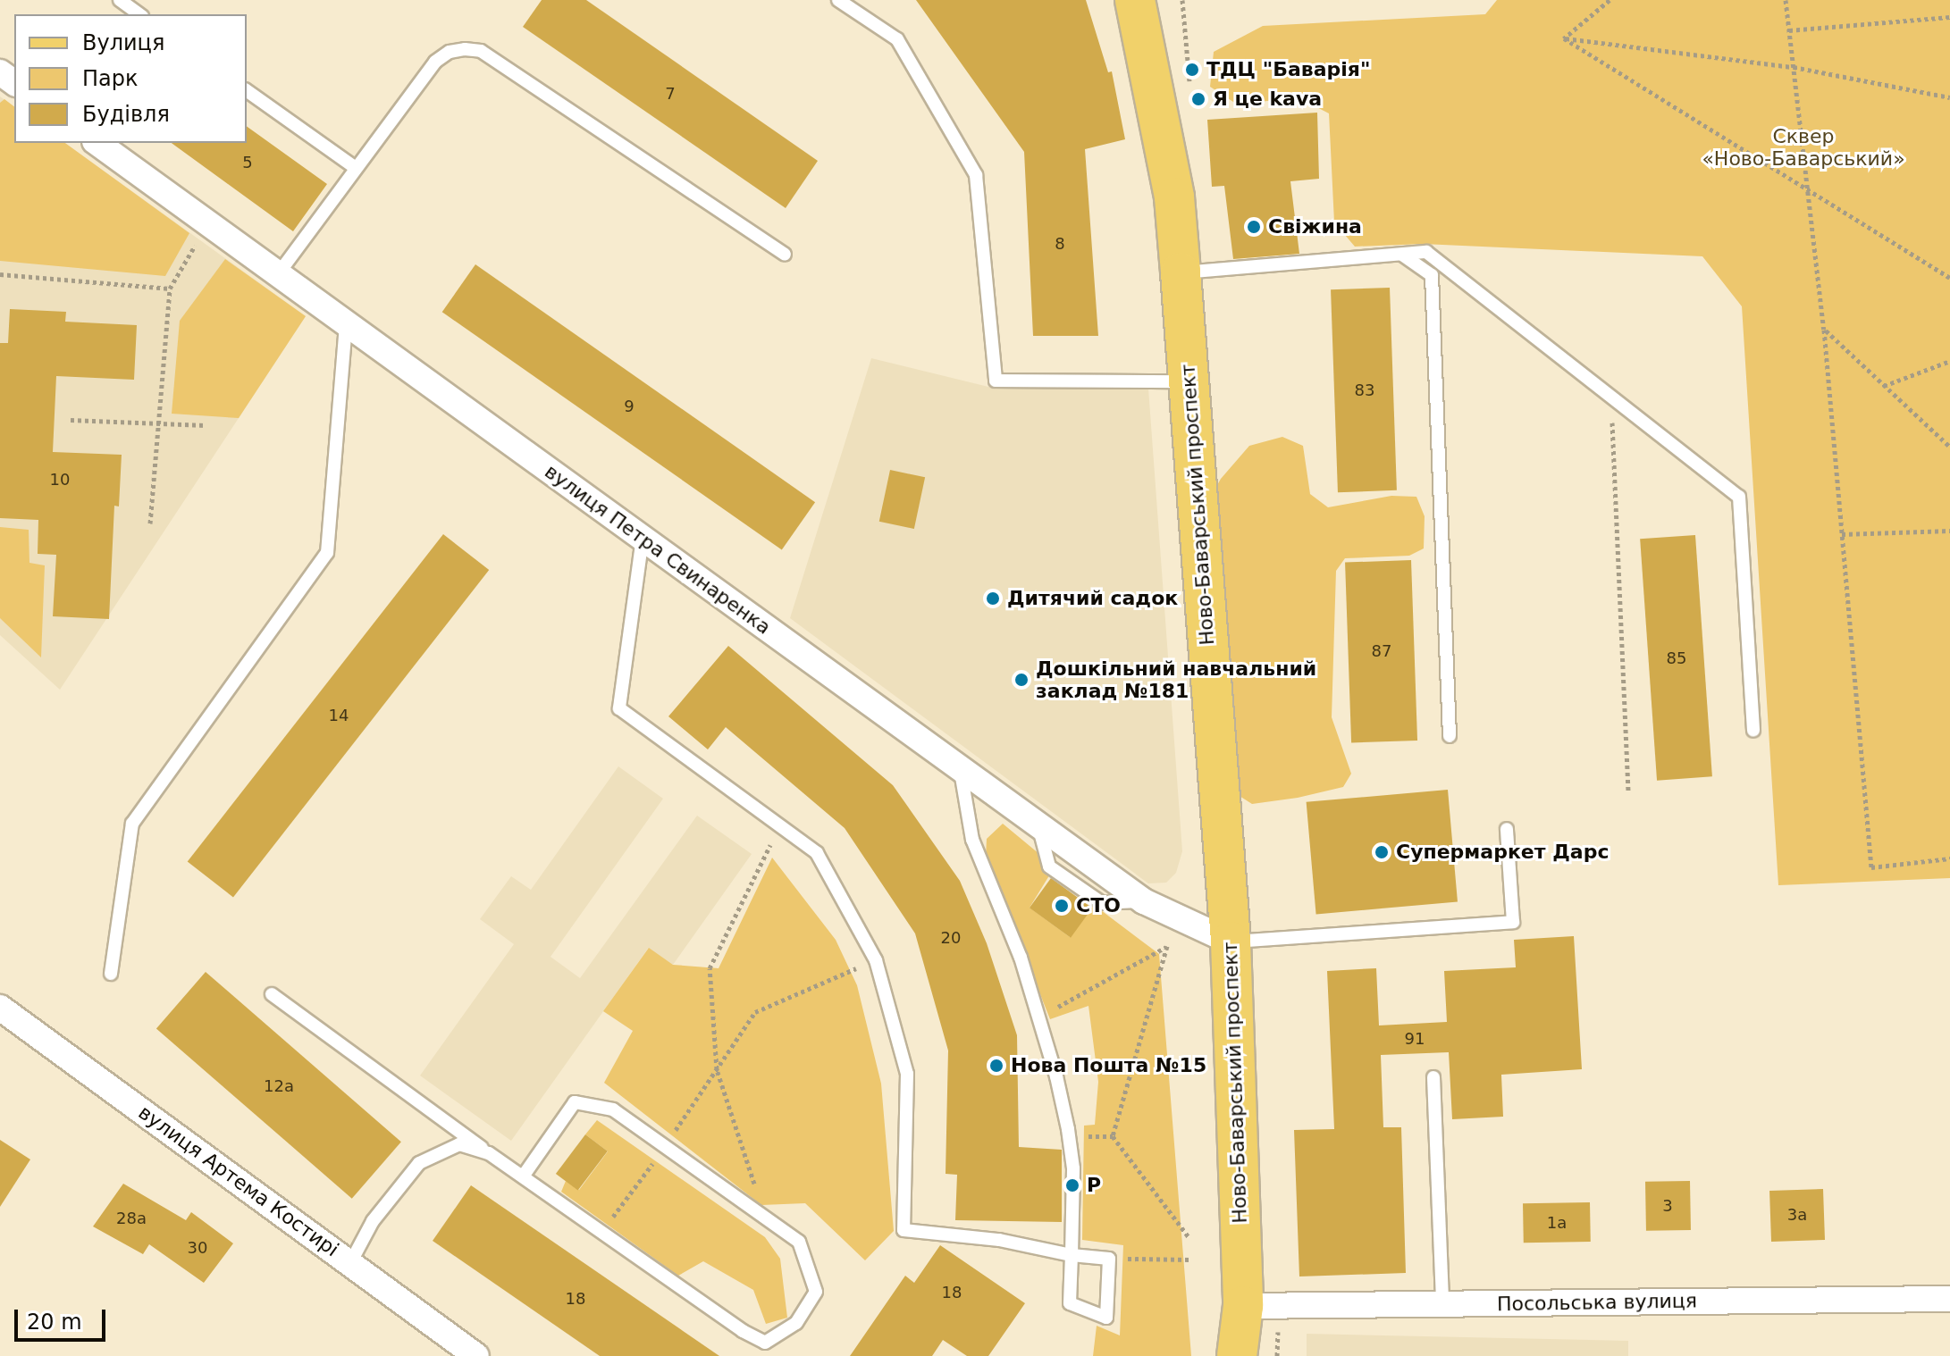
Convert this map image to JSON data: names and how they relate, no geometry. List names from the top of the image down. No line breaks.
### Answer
{"streets":{"main road":["Ново-Баварський проспект"],"street":["вулиця Петра Свинаренка","вулиця Артема Костирі","Посольська вулиця"]},"crossings":[["Ново-Баварський проспект","вулиця Петра Свинаренка"],["Ново-Баварський проспект","Посольська вулиця"]],"parks":["Сквер «Ново-Баварський»"],"places":["ТДЦ \"Баварія\"","Я це kava","Свіжина","Дитячий садок","Дошкільний навчальний заклад №181","Супермаркет Дарс","СТО","Нова Пошта №15","Р"],"house_numbers":["7","5","8","83","9","10","87","85","14","20","91","12а","3","3а","28а","1а","30","18","18"],"legend":["Вулиця","Парк","Будівля"],"scale_bar":"20 m"}
